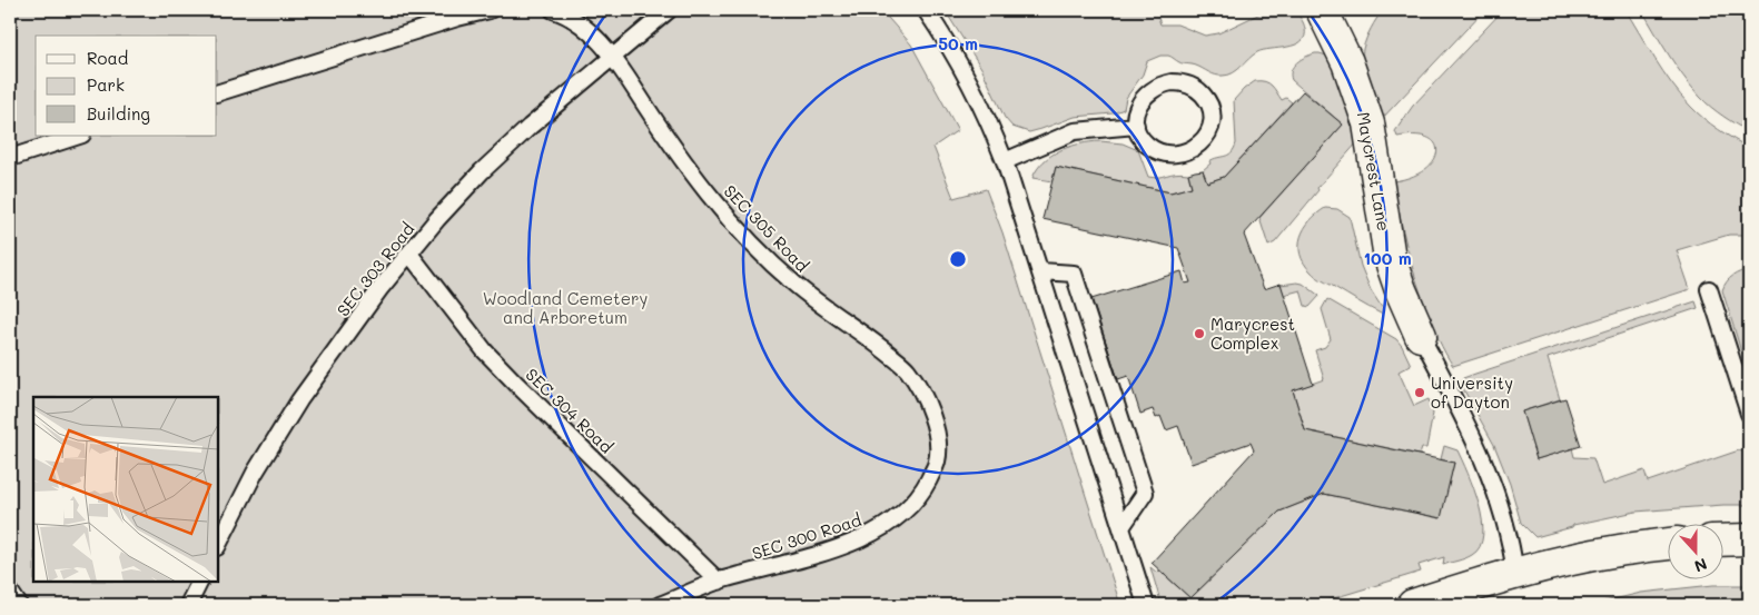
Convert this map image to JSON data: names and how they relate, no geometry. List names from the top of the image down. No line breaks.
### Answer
{"streets":{"street":["Maycrest Lane"],"lane":["SEC 305 Road","SEC 303 Road","SEC 304 Road","SEC 300 Road"]},"crossings":[["SEC 305 Road","SEC 303 Road"],["SEC 305 Road","SEC 300 Road"],["SEC 303 Road","SEC 304 Road"],["SEC 304 Road","SEC 300 Road"]],"parks":["Woodland Cemetery and Arboretum"],"places":["Marycrest Complex","University of Dayton"],"legend":["Road","Park","Building"],"north":"bottom","rings":["50 m","100 m"]}
